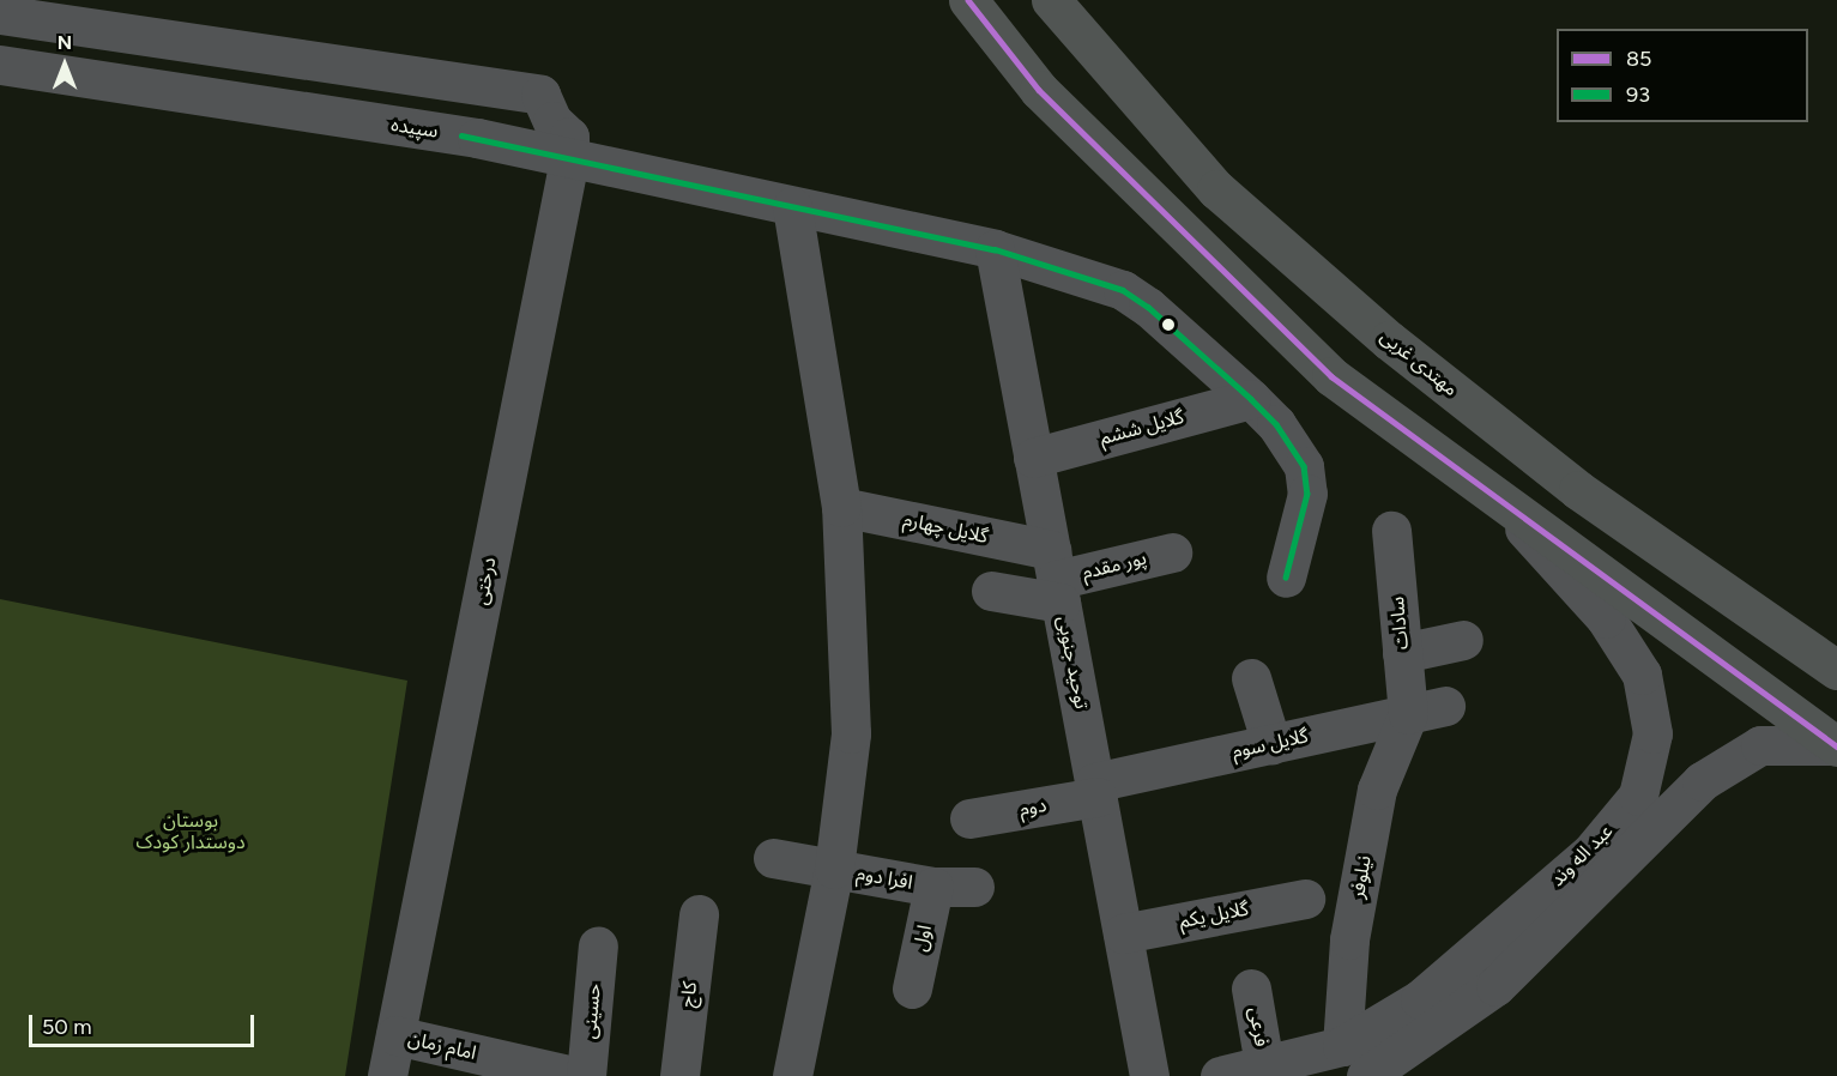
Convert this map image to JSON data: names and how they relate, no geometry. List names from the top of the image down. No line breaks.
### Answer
{"streets":{"main road":["مهتدی غربی"],"street":["سپیده","گلایل ششم","گلایل چهارم","پور مقدم","درختی","سادات","توحید جنوبی","گلایل سوم","دوم","عبد اله وند","نیلوفر","افرا دوم","گلایل یکم","اول","کاج","حسینی","فرعی","امام زمان"]},"crossings":[["سپیده","درختی"],["سپیده","توحید جنوبی"],["گلایل ششم","توحید جنوبی"],["گلایل چهارم","پور مقدم"],["گلایل چهارم","توحید جنوبی"],["پور مقدم","توحید جنوبی"],["درختی","امام زمان"],["سادات","گلایل سوم"],["سادات","نیلوفر"],["توحید جنوبی","گلایل سوم"],["توحید جنوبی","دوم"],["توحید جنوبی","گلایل یکم"],["گلایل سوم","دوم"],["گلایل سوم","نیلوفر"],["عبد اله وند","نیلوفر"],["عبد اله وند","فرعی"],["افرا دوم","اول"]],"parks":["بوستان دوستدار کودک"],"lines":["transit line 85","transit line 93"],"legend":["85","93"],"scale_bar":"50 m","north":"top"}
